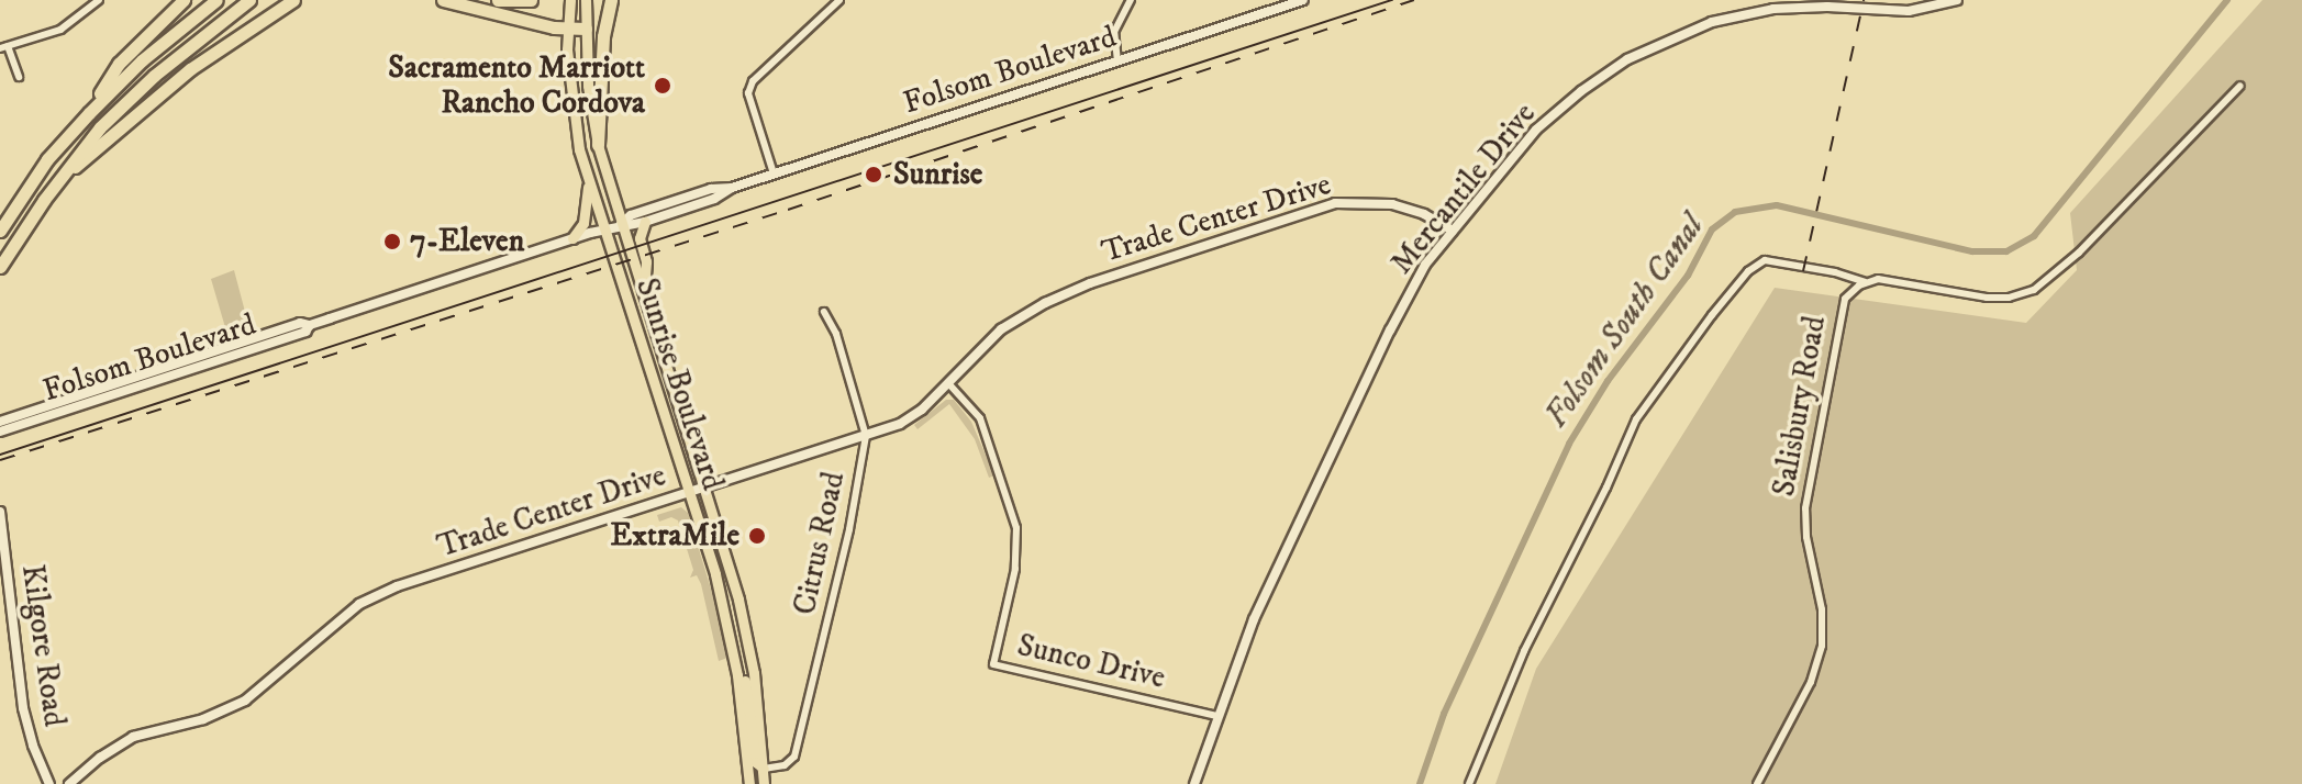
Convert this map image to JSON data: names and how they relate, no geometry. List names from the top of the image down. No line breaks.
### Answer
{"streets":{"main road":["Sunrise Boulevard"],"street":["Folsom Boulevard","Mercantile Drive","Trade Center Drive","Salisbury Road","Citrus Road","Kilgore Road","Sunco Drive"]},"crossings":[["Folsom Boulevard","Sunrise Boulevard"],["Mercantile Drive","Trade Center Drive"],["Mercantile Drive","Sunco Drive"],["Trade Center Drive","Sunrise Boulevard"],["Trade Center Drive","Citrus Road"],["Trade Center Drive","Sunco Drive"],["Sunrise Boulevard","Citrus Road"]],"water":["Folsom South Canal"],"places":["Sacramento Marriott Rancho Cordova","Sunrise","7-Eleven","ExtraMile"]}
